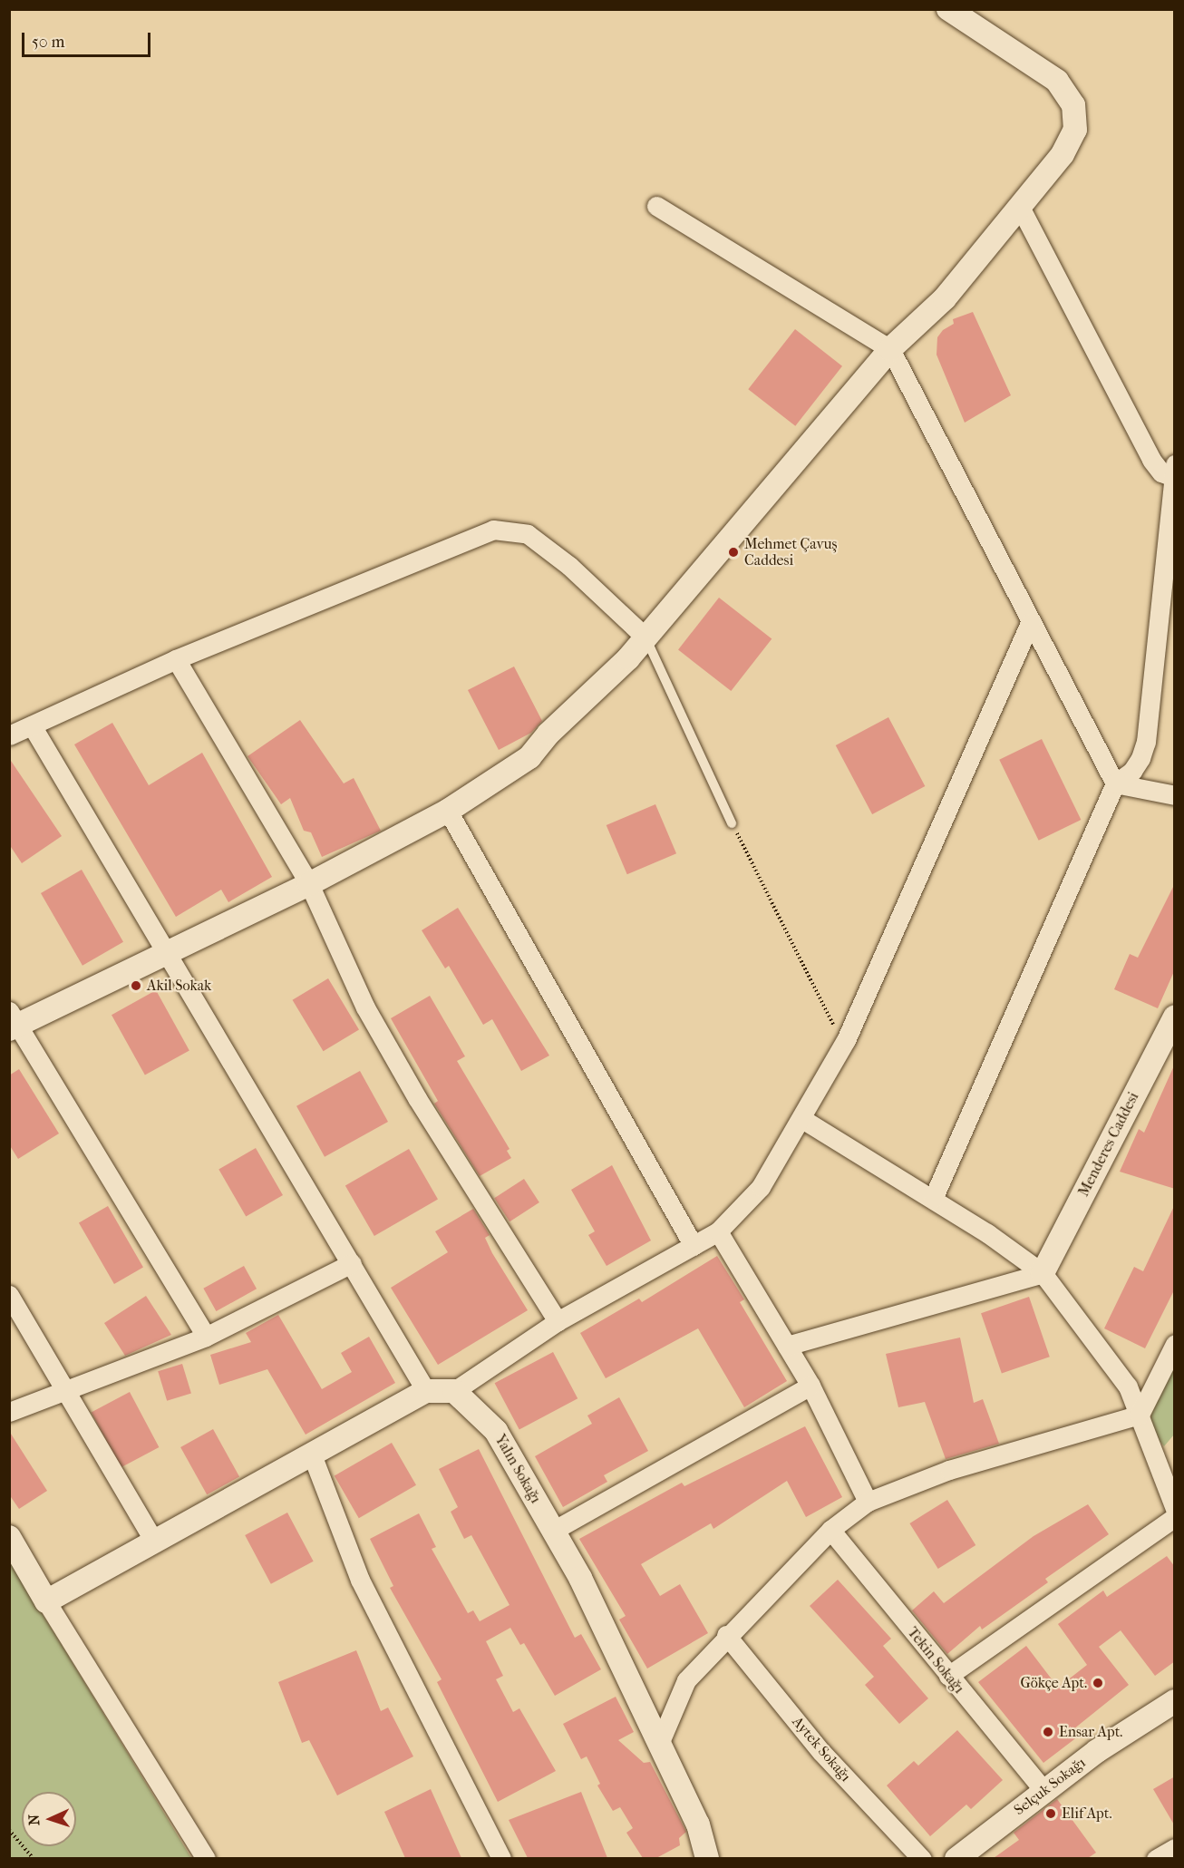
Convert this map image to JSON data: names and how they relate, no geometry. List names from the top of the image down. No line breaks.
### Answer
{"streets":{"street":["Menderes Caddesi","Yalın Sokağı","Tekin Sokağı","Aytek Sokağı","Selçuk Sokağı"]},"crossings":[["Tekin Sokağı","Selçuk Sokağı"]],"places":["Mehmet Çavuş Caddesi","Akil Sokak","Gökçe Apt.","Ensar Apt.","Elif Apt."],"scale_bar":"50 m","north":"left"}
